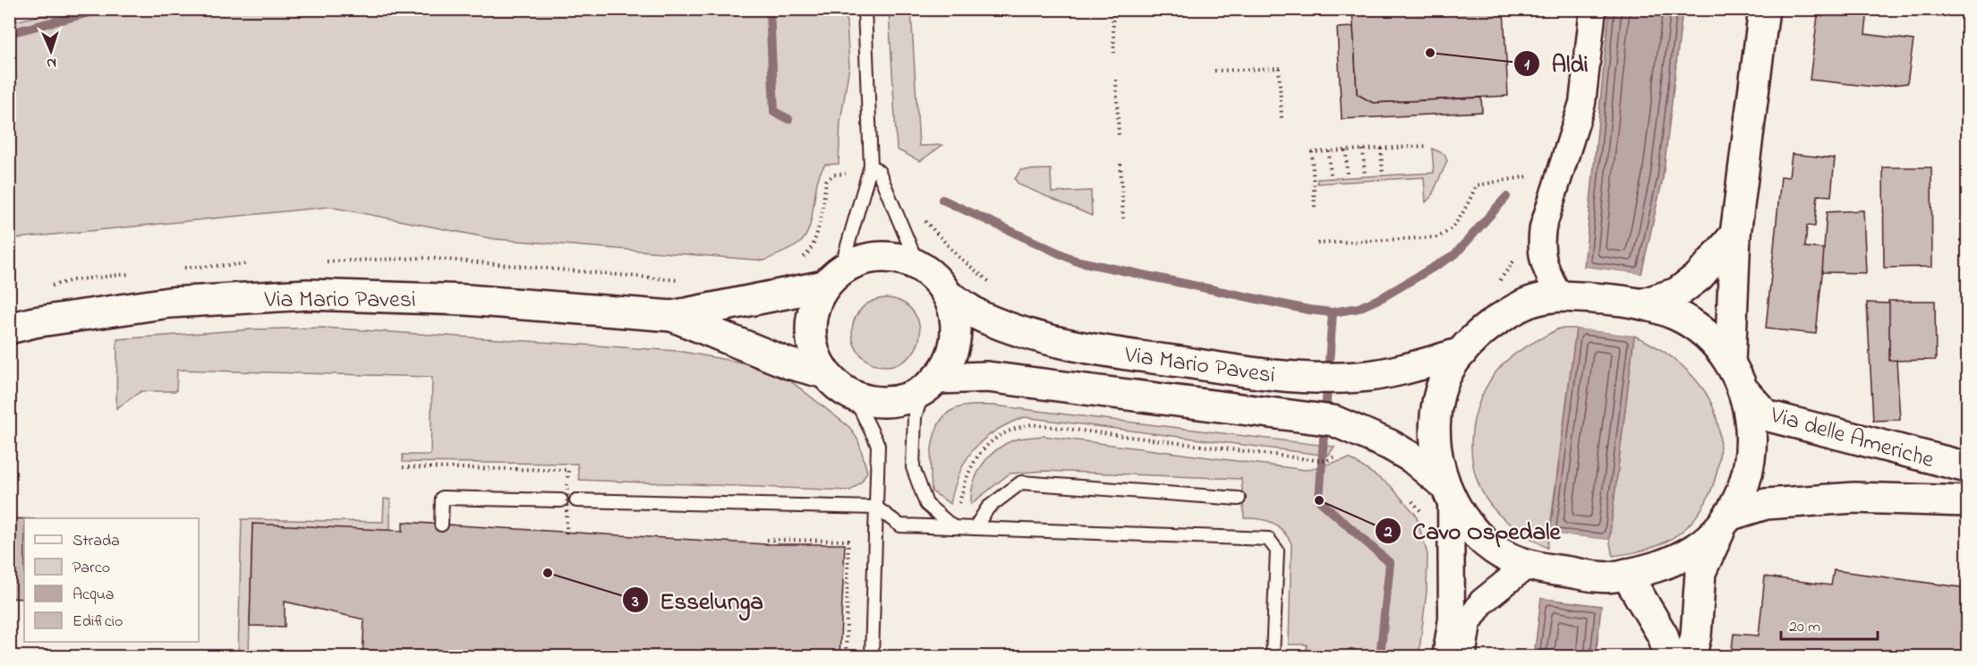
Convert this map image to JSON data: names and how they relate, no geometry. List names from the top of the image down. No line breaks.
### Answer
{"streets":{"main road":["Via Mario Pavesi","Via delle Americhe"]},"places":["Aldi","Cavo Ospedale","Esselunga"],"legend":["Strada","Parco","Acqua","Edificio"],"scale_bar":"20 m","north":"bottom"}
